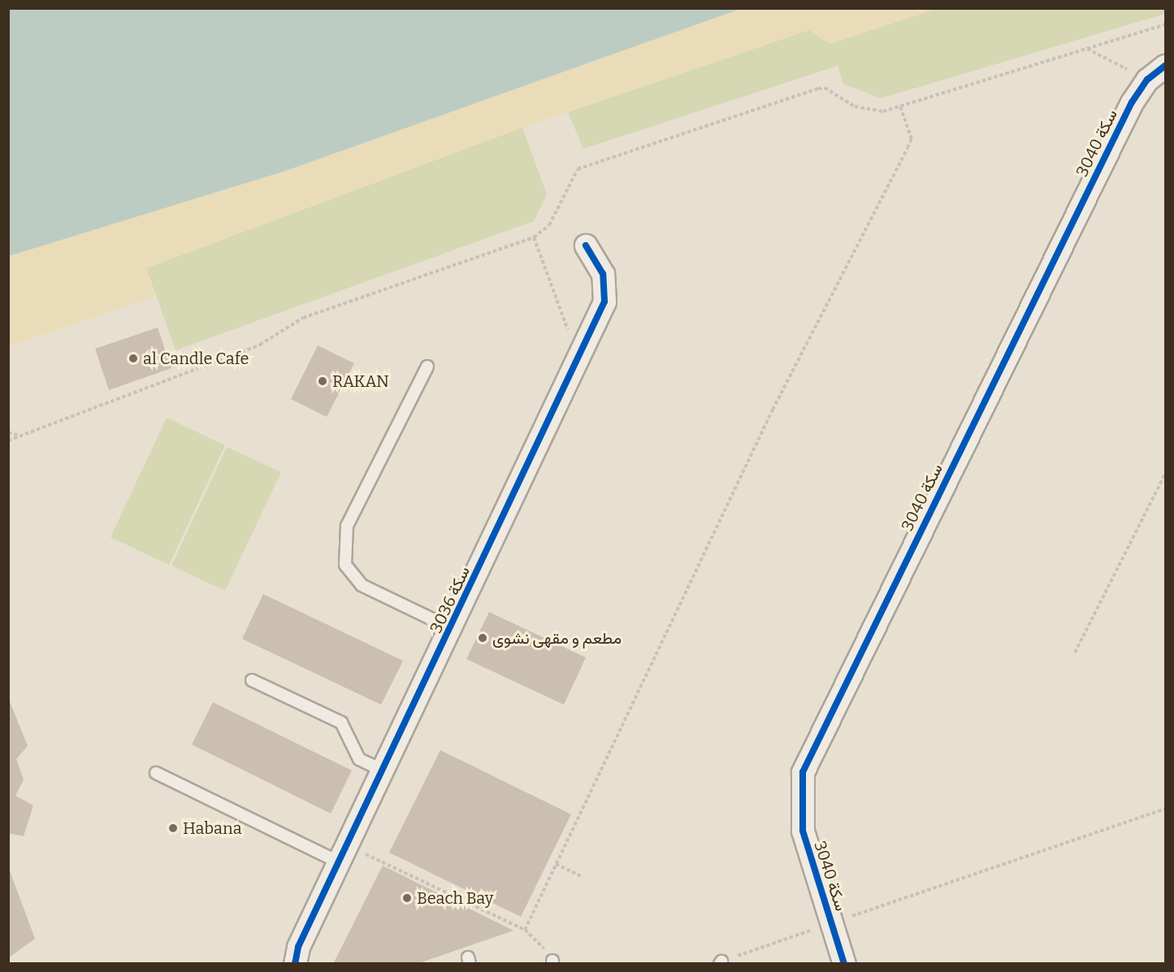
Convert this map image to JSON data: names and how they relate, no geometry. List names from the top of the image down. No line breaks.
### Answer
{"streets":{"street":["سكة 3040","سكة 3036"]},"places":["al Candle Cafe","RAKAN","مطعم و مقهى نشوى","Habana","Beach Bay"]}
